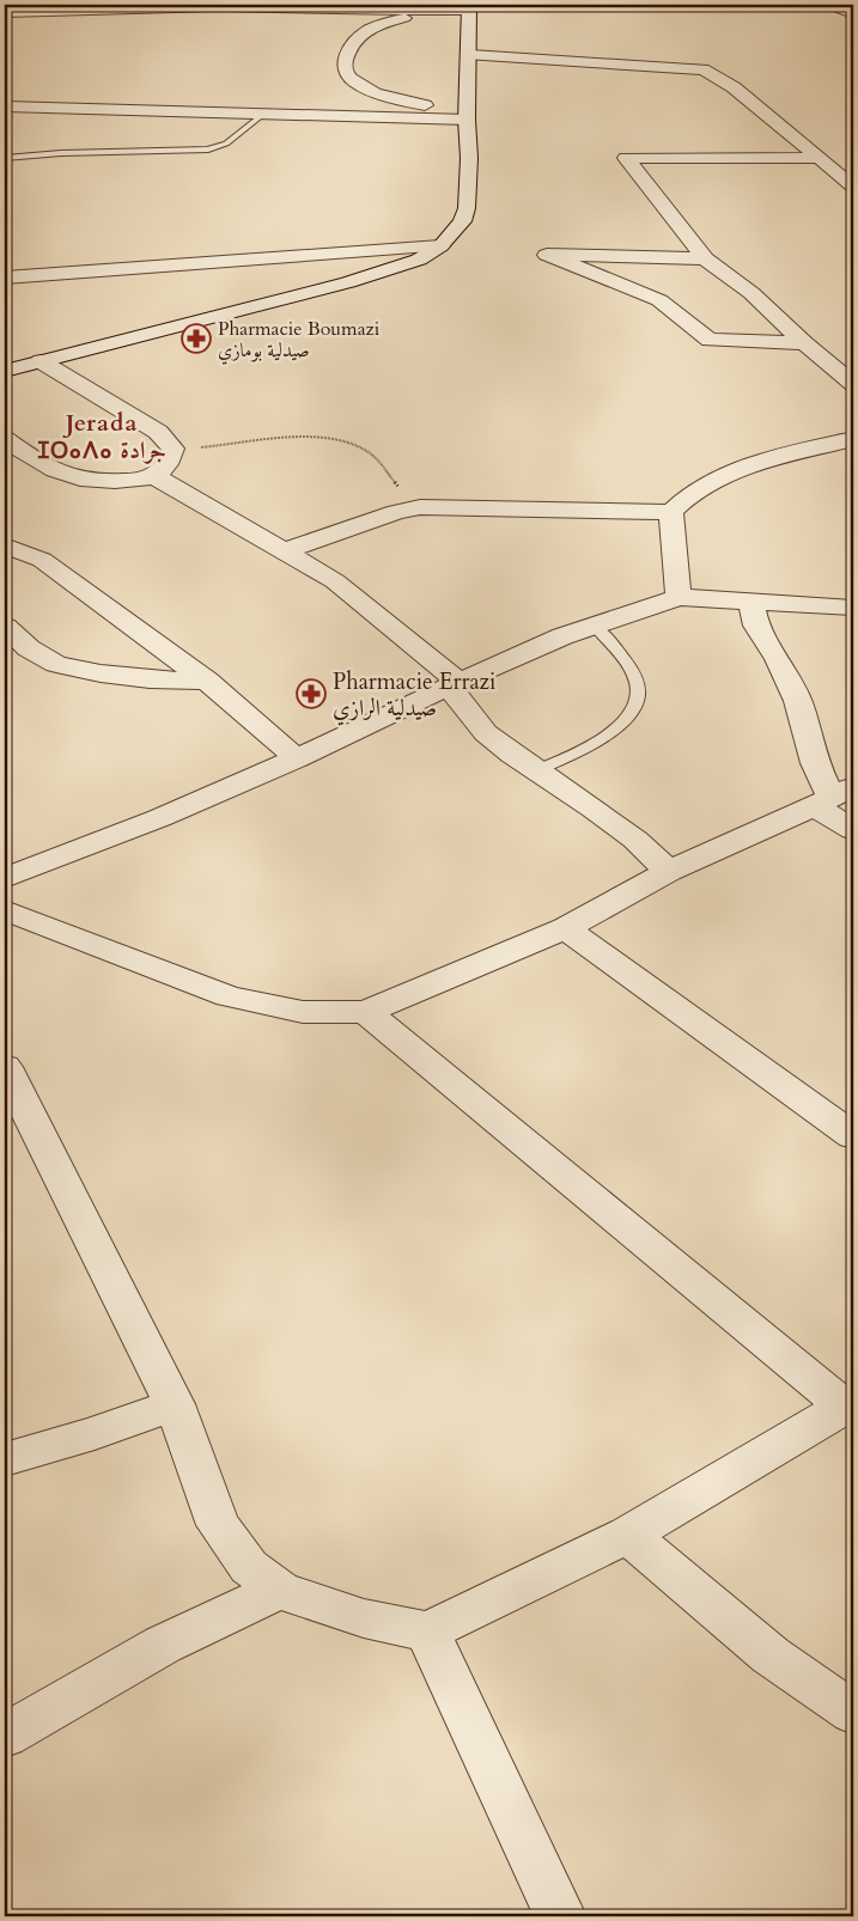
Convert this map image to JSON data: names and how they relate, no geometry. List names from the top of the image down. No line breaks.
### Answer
{"districts":["Jerada ⵊⵔⴰⴷⴰ جرادة"],"places":{"pharmacy":["Pharmacie Boumazi صيدلية بومازي","Pharmacie Errazi صيدلية الرازي"]}}
